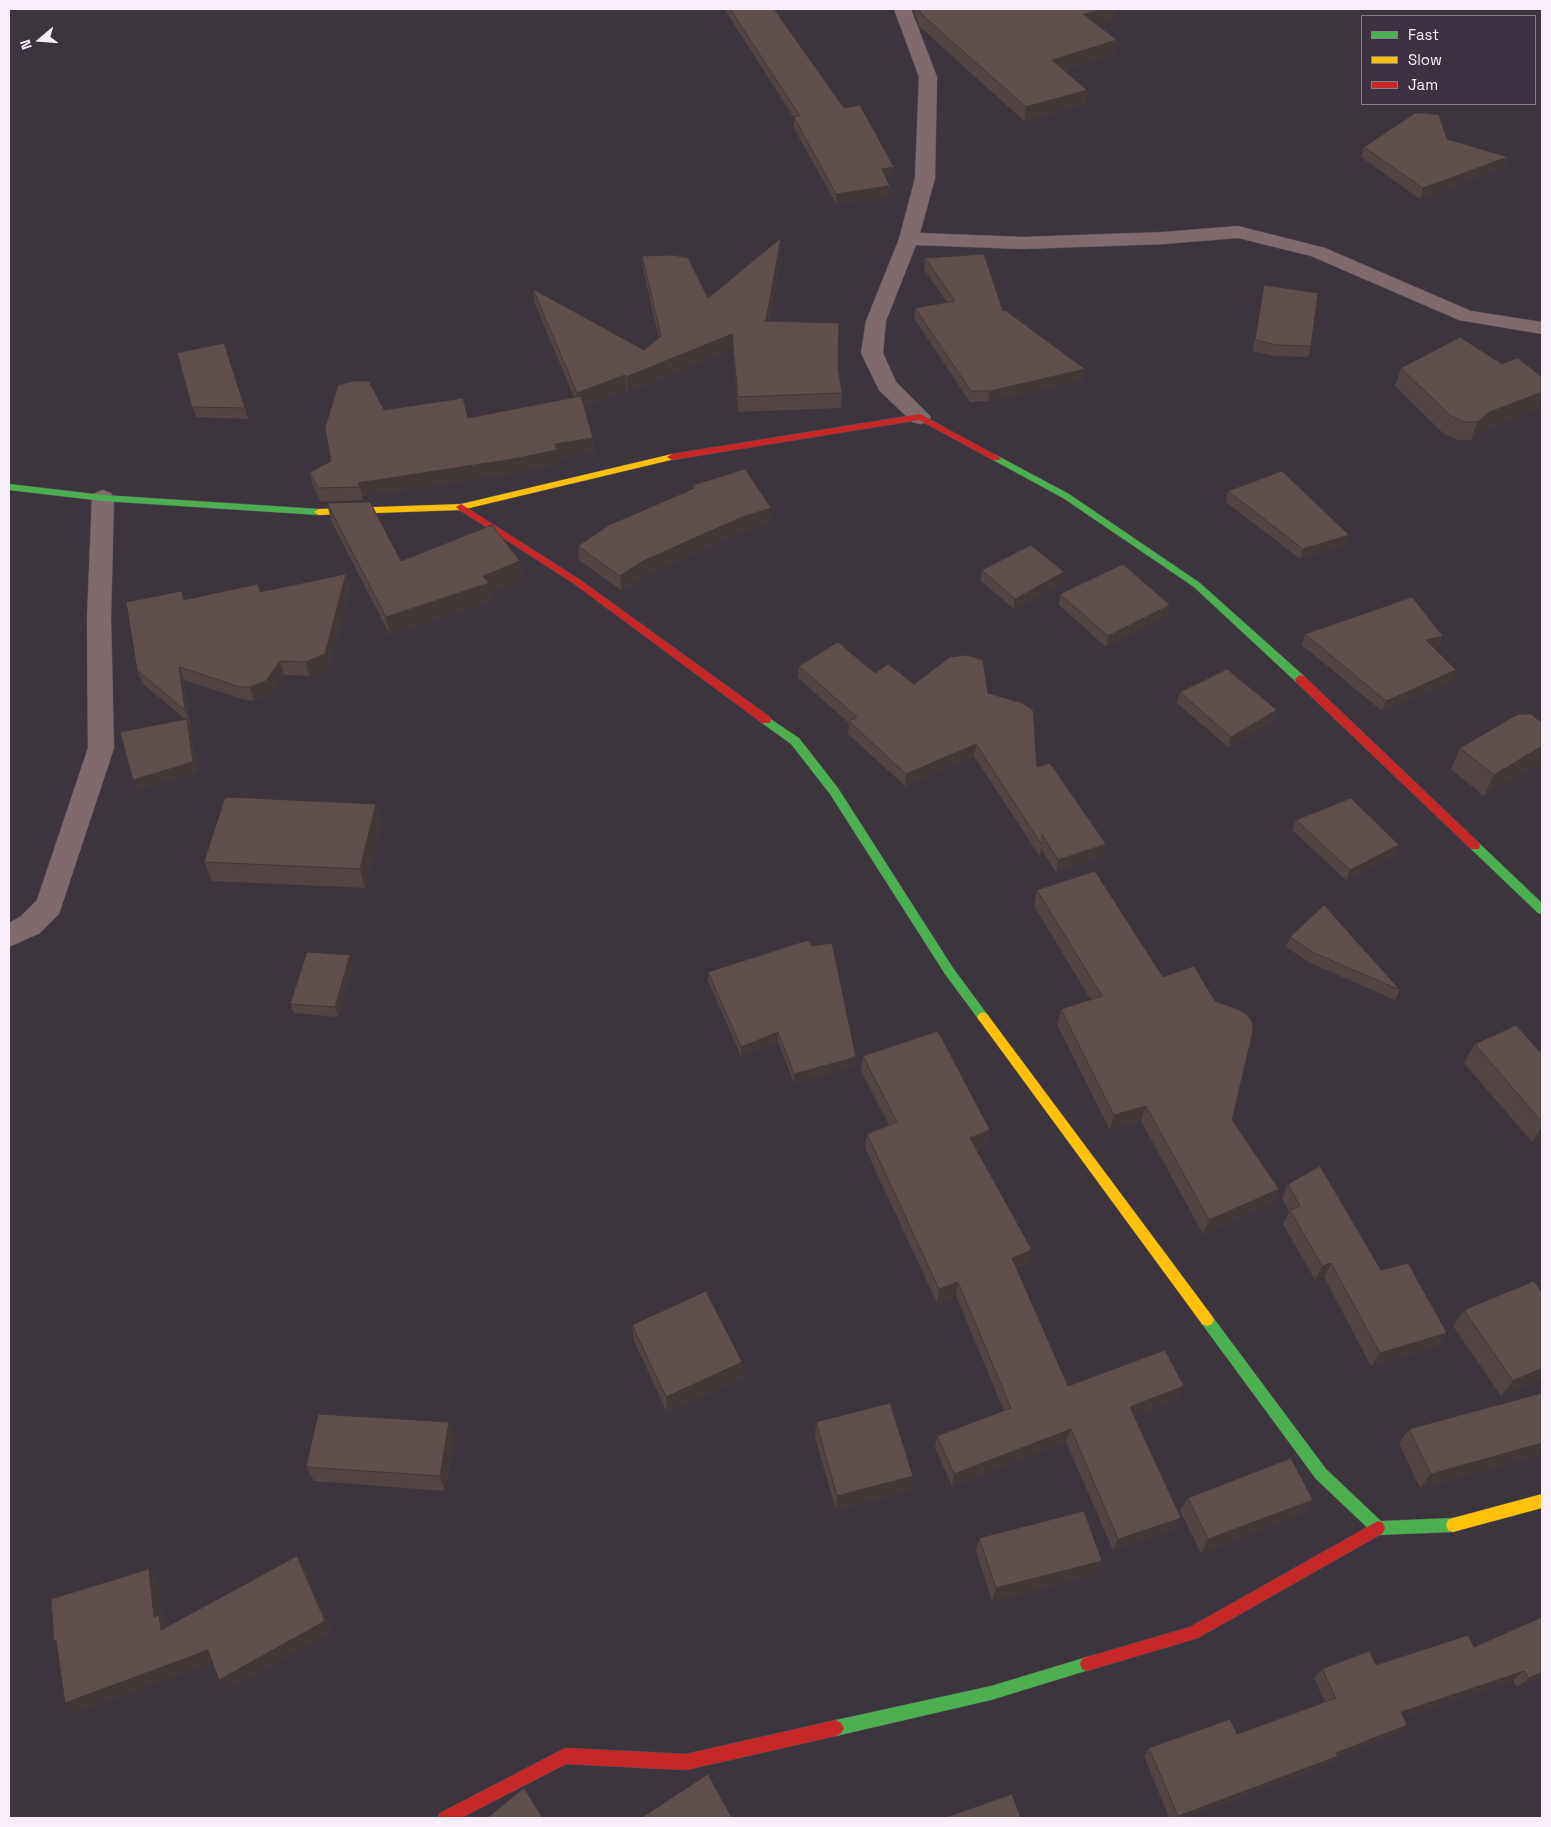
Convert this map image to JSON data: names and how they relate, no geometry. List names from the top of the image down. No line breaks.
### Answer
{"legend":["Fast","Slow","Jam"],"north":"left"}
